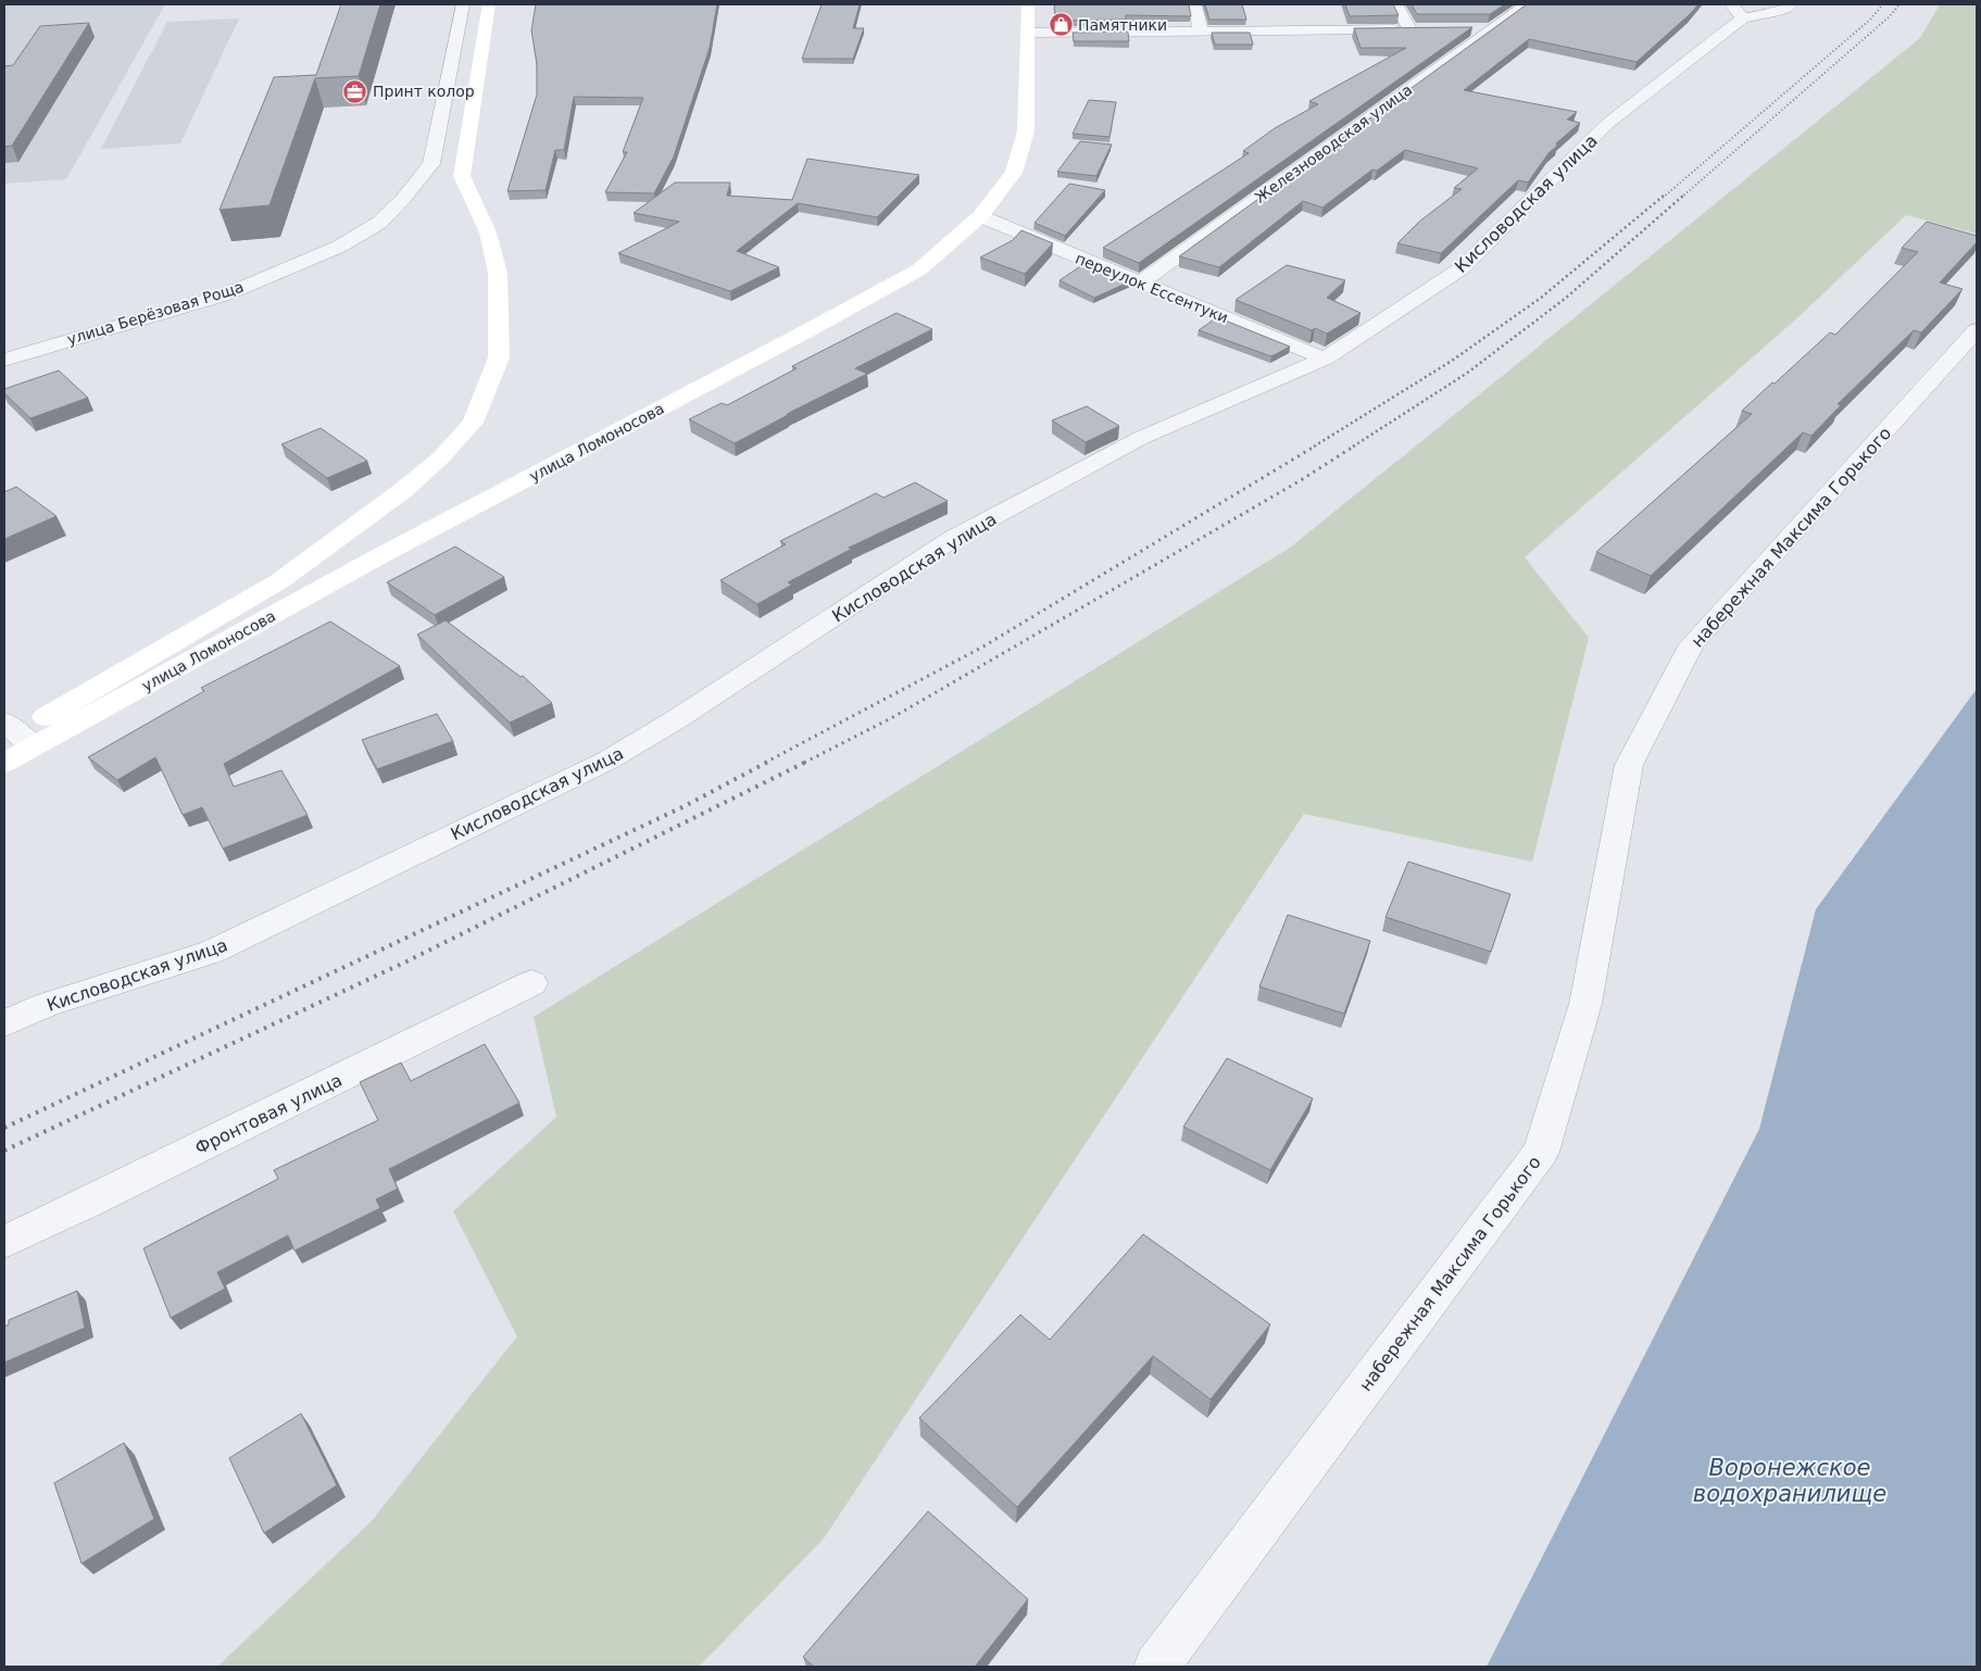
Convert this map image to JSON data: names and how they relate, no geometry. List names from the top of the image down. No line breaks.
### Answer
{"streets":{"main road":["улица Ломоносова"],"street":["Железноводская улица","Кисловодская улица","переулок Ессентуки","улица Берёзовая Роща","набережная Максима Горького","Фронтовая улица"]},"crossings":[["Железноводская улица","переулок Ессентуки"],["Кисловодская улица","переулок Ессентуки"],["переулок Ессентуки","улица Ломоносова"]],"water":["Воронежское водохранилище"],"places":{"shop":["Памятники"],"office":["Принт колор"]}}
